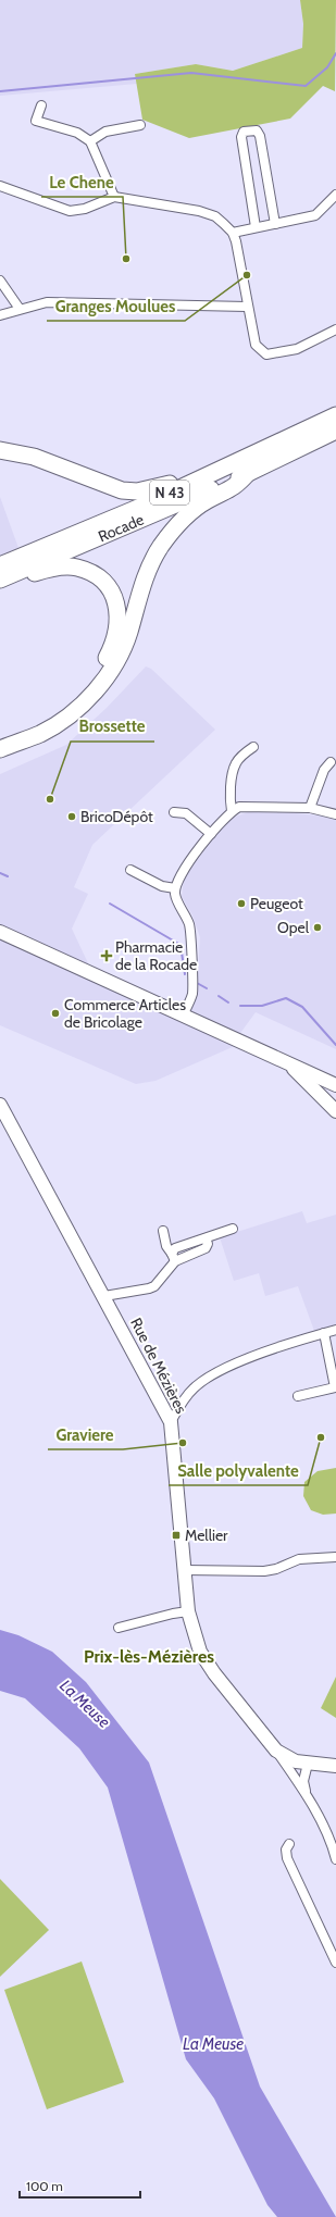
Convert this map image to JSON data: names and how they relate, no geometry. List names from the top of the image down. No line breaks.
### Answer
{"streets":{"highway":["N 43","Rocade"],"street":["Rue de Mézières"]},"districts":["Prix-lès-Mézières"],"water":["La Meuse"],"places":{"other":["Le Chene","Granges Moulues","Brossette","BricoDépôt","Peugeot","Opel","Commerce Articles de Bricolage","Salle polyvalente","Graviere"],"health":["Pharmacie de la Rocade"],"transit":["Mellier"]},"scale_bar":"100 m"}
